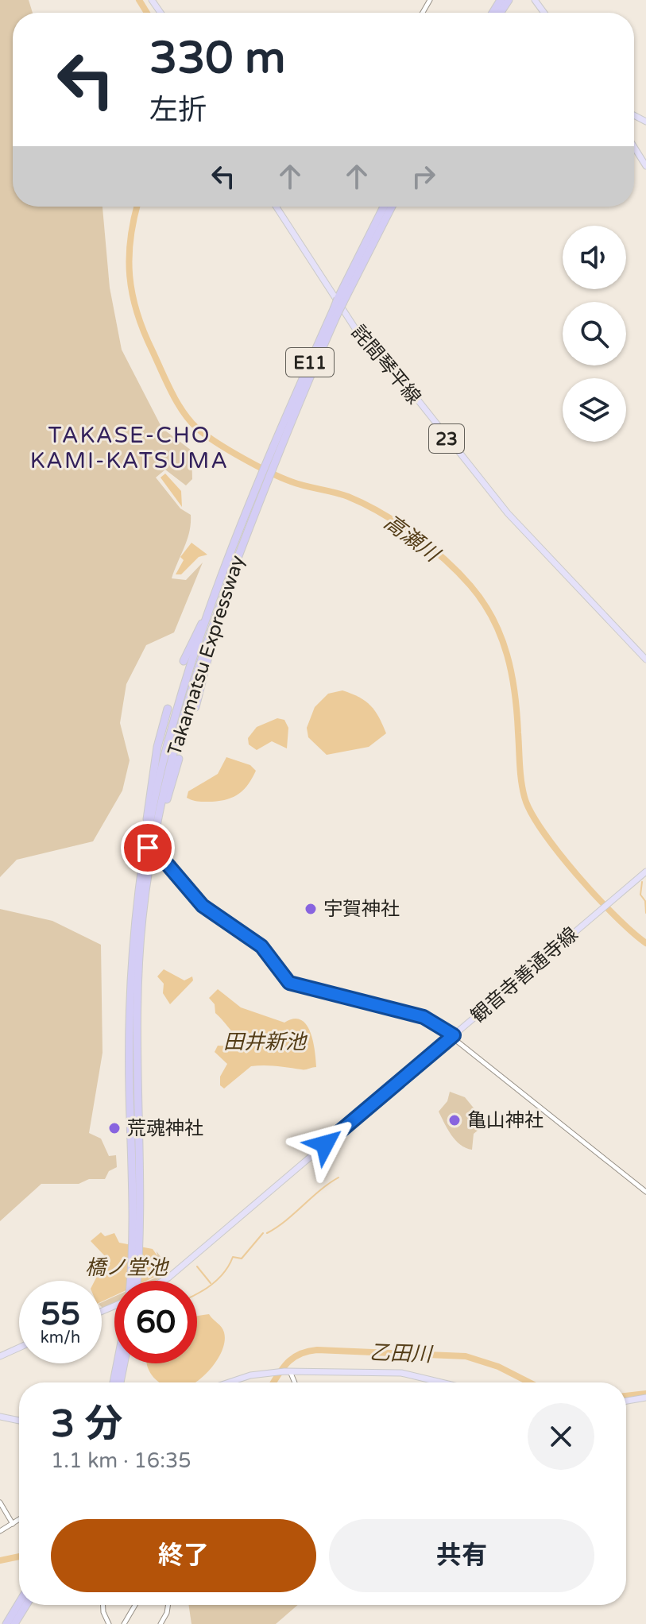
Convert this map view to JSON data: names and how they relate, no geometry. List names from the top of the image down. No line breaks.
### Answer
{"streets":{"highway":["E11","Takamatsu Expressway"],"main road":["詫間琴平線","23","観音寺善通寺線"]},"districts":["TAKASE-CHO KAMI-KATSUMA"],"water":["高瀬川","田井新池","橋ノ堂池","乙田川"],"places":["宇賀神社","亀山神社","荒魂神社"],"page":{"turn":["330 m","左折"],"speed":"55 km/h","limit":"60","heading":["3 分","1.1 km · 16:35"],"buttons":["終了","共有"]}}
